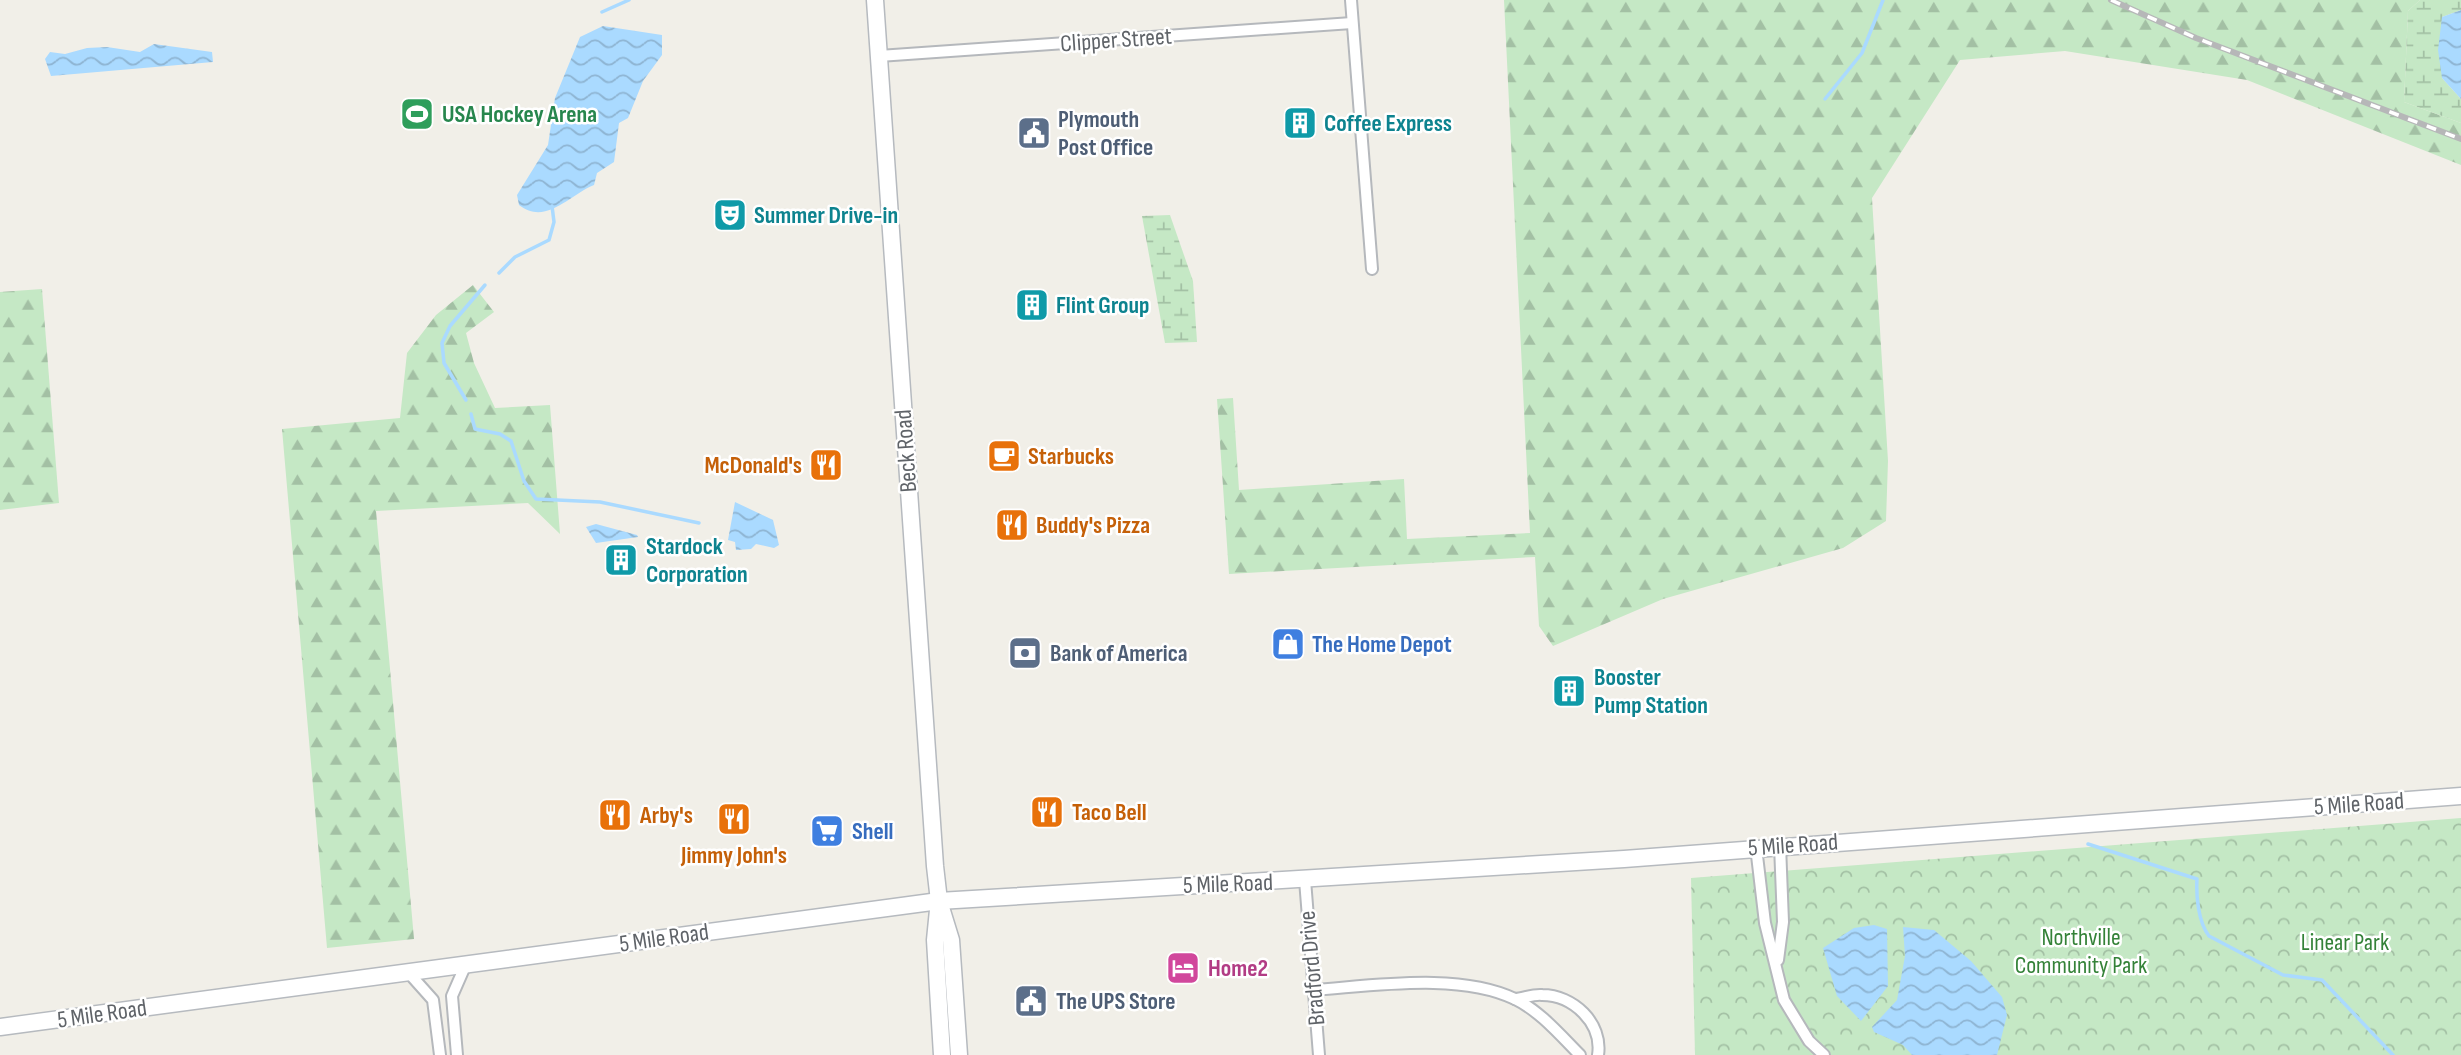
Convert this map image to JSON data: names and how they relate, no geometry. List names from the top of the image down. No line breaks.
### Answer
{"streets":{"street":["Clipper Street","Beck Road","5 Mile Road","Bradford Drive"]},"crossings":[["Clipper Street","Beck Road"],["Beck Road","5 Mile Road"],["5 Mile Road","Bradford Drive"]],"parks":["Northville Community Park","Linear Park"],"places":{"sports":["USA Hockey Arena"],"building":["Coffee Express","Flint Group","Stardock Corporation","Booster Pump Station"],"public building":["Plymouth Post Office","The UPS Store"],"theatre":["Summer Drive-in"],"cafe":["Starbucks"],"restaurant":["McDonald's","Buddy's Pizza","Taco Bell","Arby's","Jimmy John's"],"shop":["The Home Depot"],"bank":["Bank of America"],"supermarket":["Shell"],"hotel":["Home2"]}}
